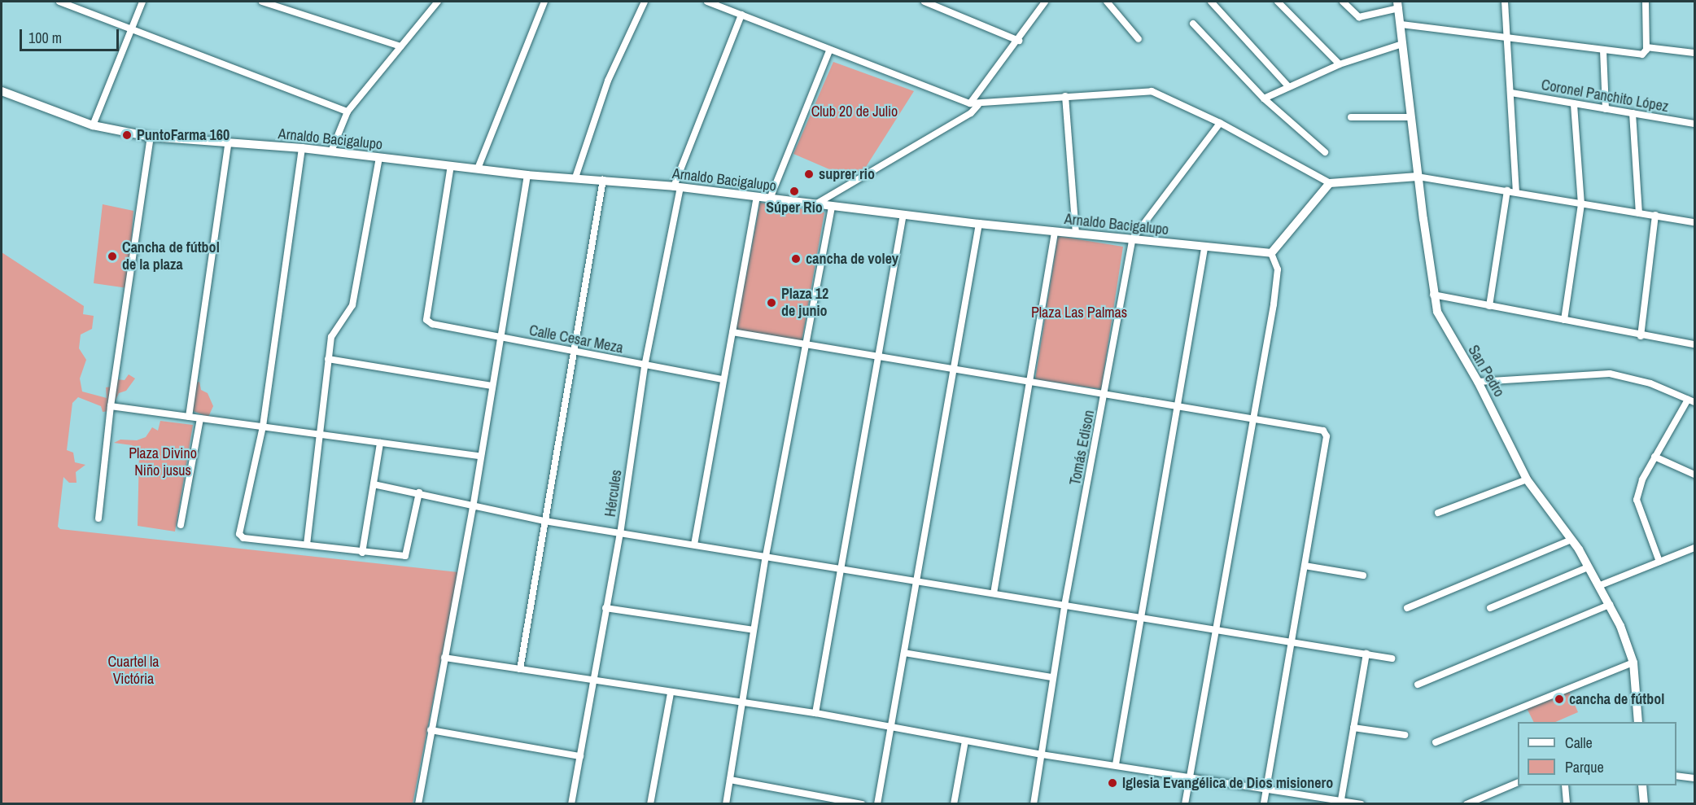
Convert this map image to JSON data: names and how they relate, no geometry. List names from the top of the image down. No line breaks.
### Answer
{"streets":{"street":["Coronel Panchito López","Arnaldo Bacigalupo","Calle Cesar Meza","San Pedro","Tomás Edison","Hércules"]},"crossings":[["Arnaldo Bacigalupo","Calle Cesar Meza"],["Arnaldo Bacigalupo","Tomás Edison"],["Arnaldo Bacigalupo","Hércules"],["Calle Cesar Meza","Hércules"]],"parks":["Club 20 de Julio","Plaza Las Palmas","Plaza Divino Niño jusus","Cuartel la Victória"],"places":["PuntoFarma 160","suprer rio","Súper Rio","Cancha de fútbol de la plaza","cancha de voley","Plaza 12 de junio","cancha de fútbol","Iglesia Evangélica de Dios misionero"],"legend":["Calle","Parque"],"scale_bar":"100 m"}
